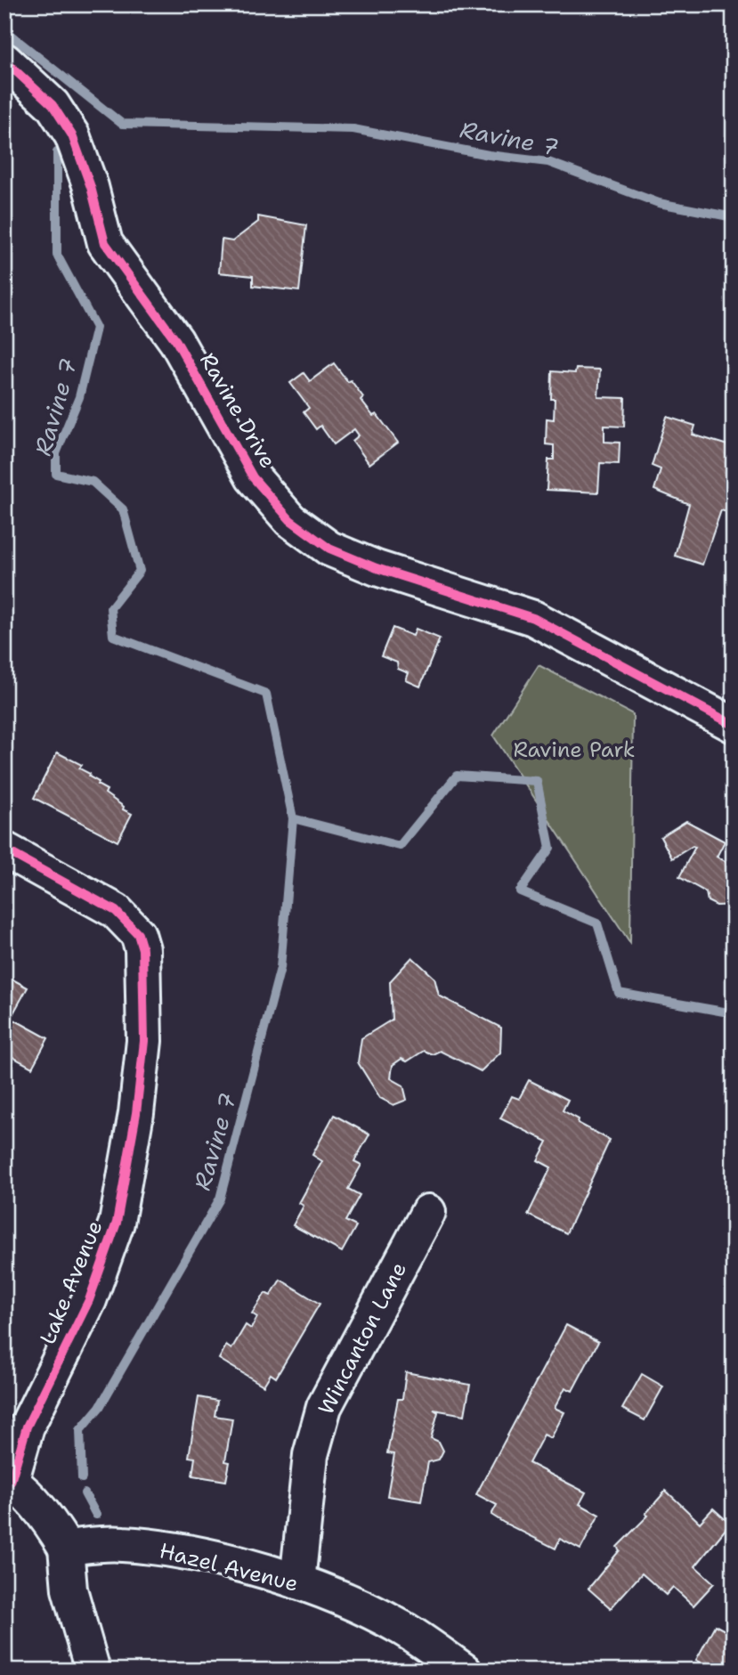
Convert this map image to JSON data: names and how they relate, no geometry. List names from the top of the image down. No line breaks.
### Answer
{"streets":{"street":["Ravine Drive","Lake Avenue","Wincanton Lane","Hazel Avenue"]},"crossings":[["Wincanton Lane","Hazel Avenue"]],"water":["Ravine 7"],"parks":["Ravine Park"]}
